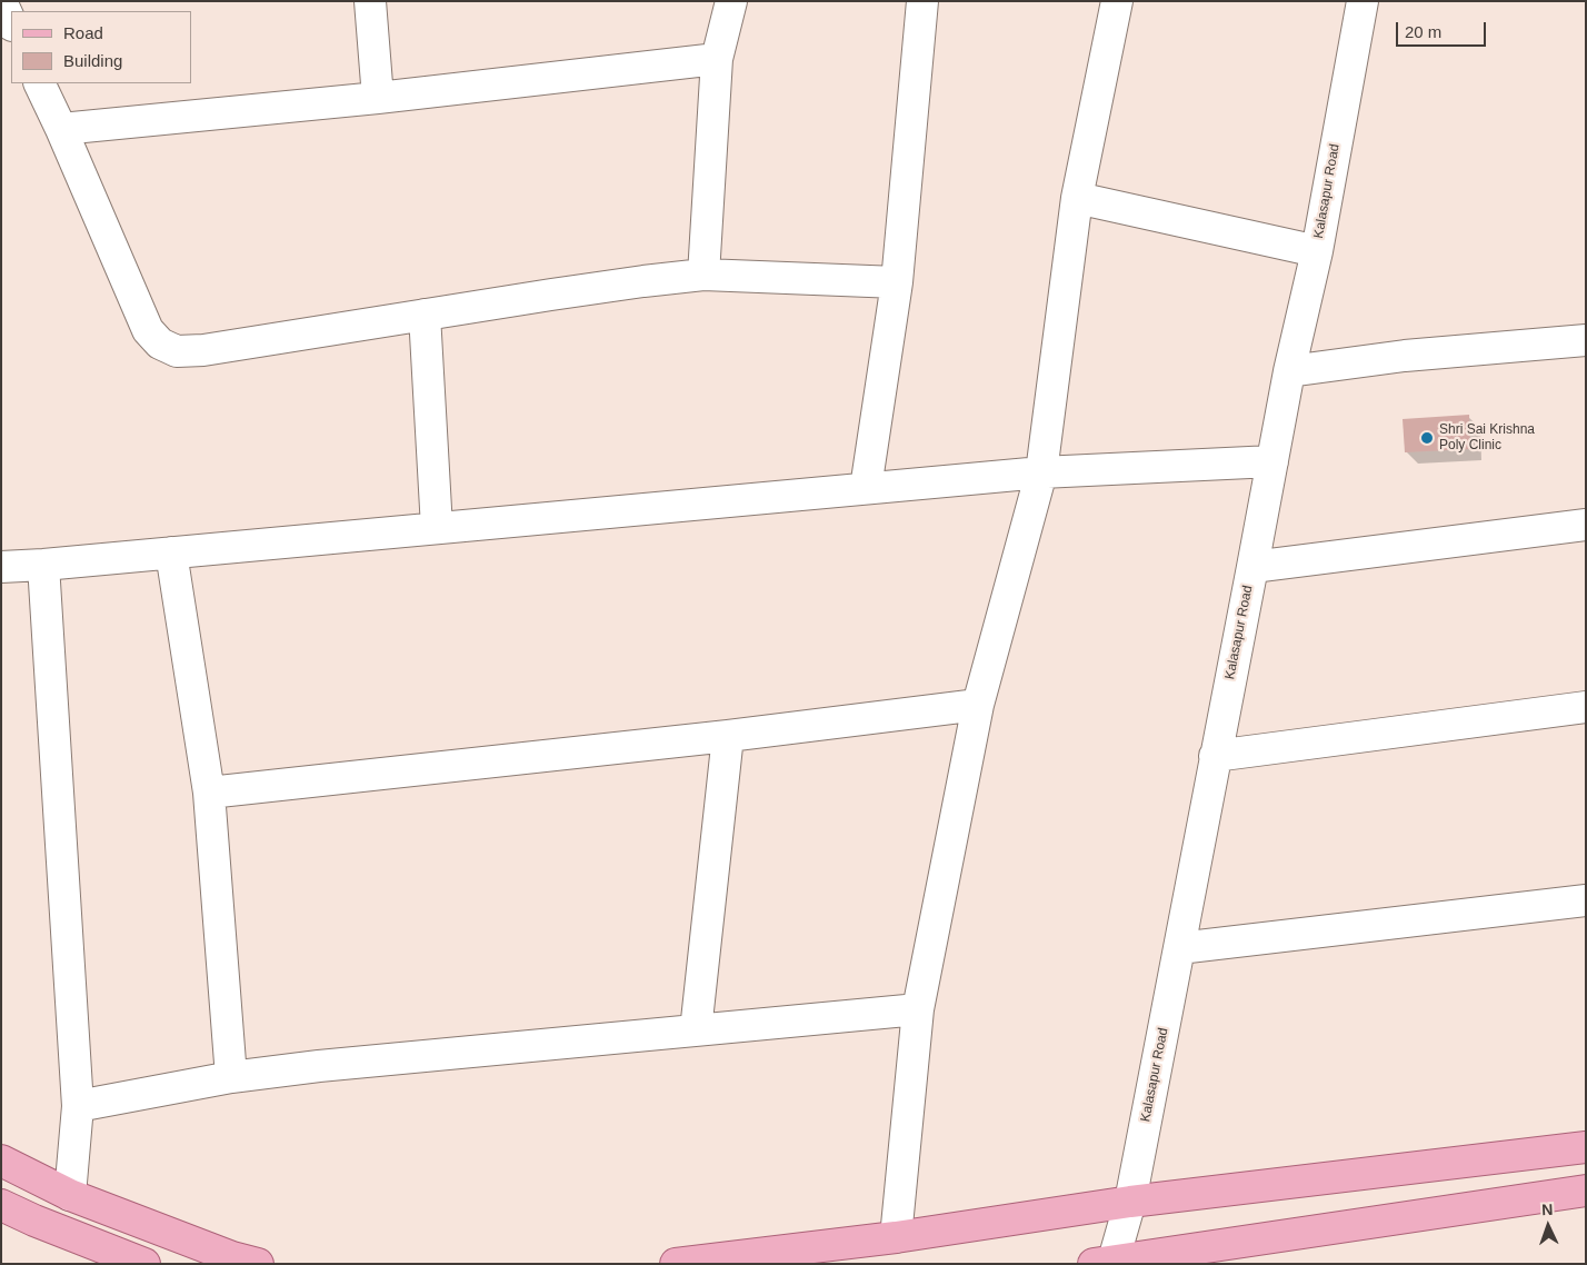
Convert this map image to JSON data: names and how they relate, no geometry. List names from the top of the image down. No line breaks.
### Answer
{"streets":{"street":["Kalasapur Road"]},"places":["Shri Sai Krishna Poly Clinic"],"legend":["Road","Building"],"scale_bar":"20 m","north":"top"}
